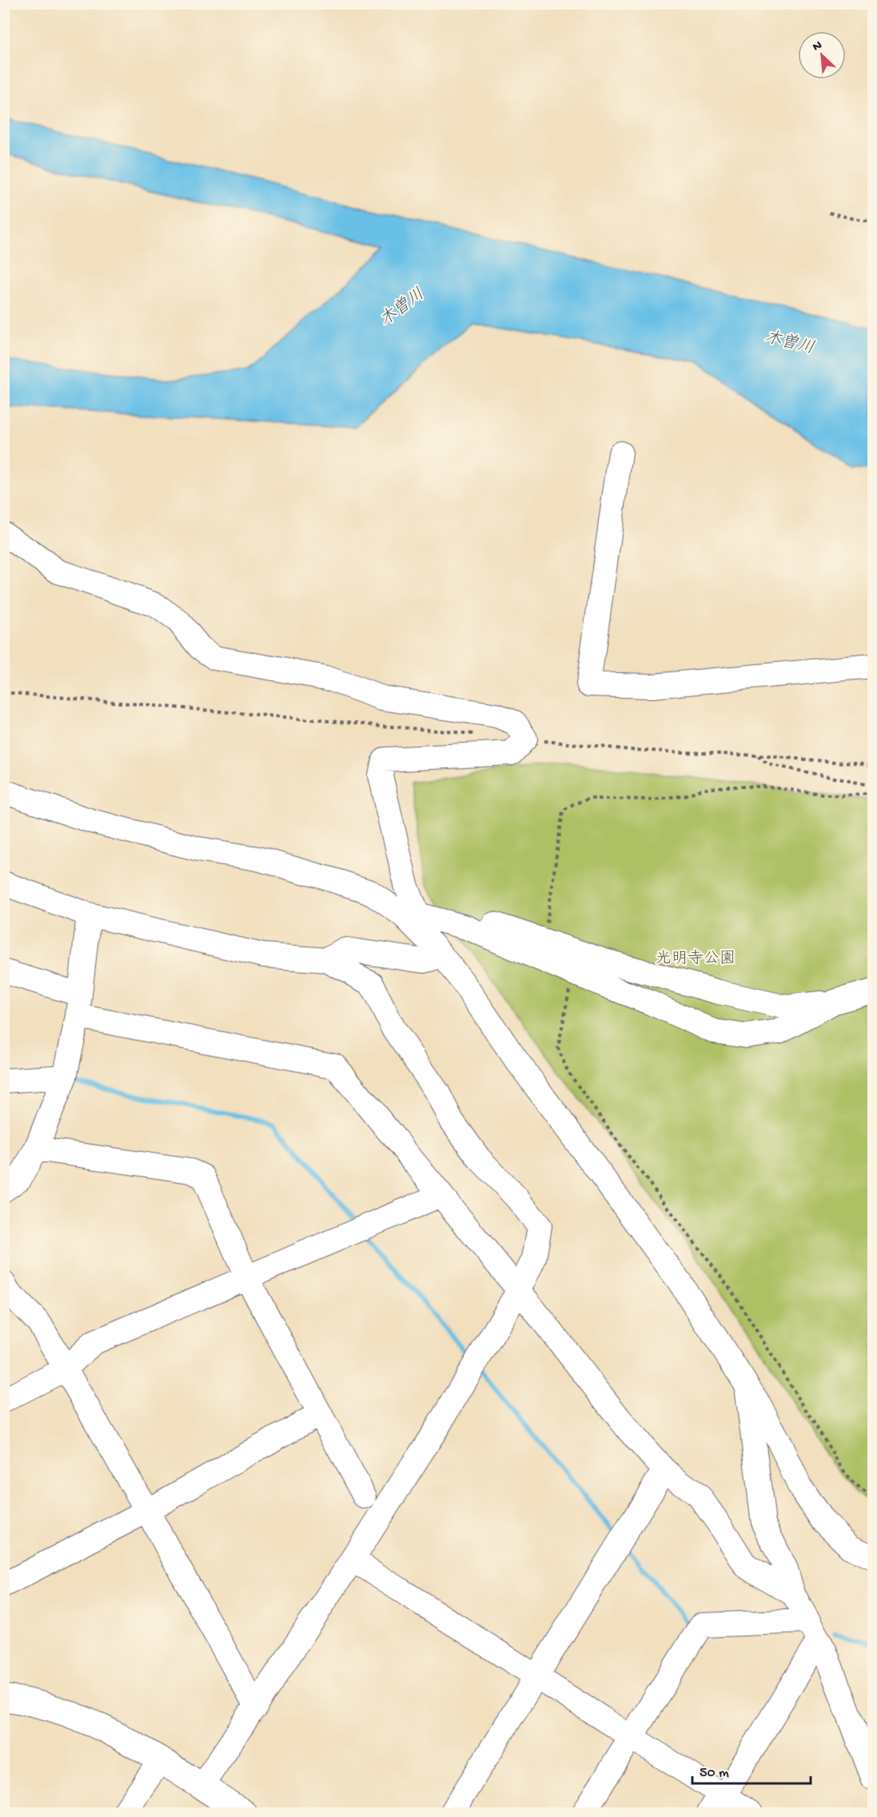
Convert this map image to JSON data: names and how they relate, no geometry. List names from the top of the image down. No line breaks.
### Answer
{"water":["木曽川"],"parks":["光明寺公園"],"scale_bar":"50 m","north":"top left"}
